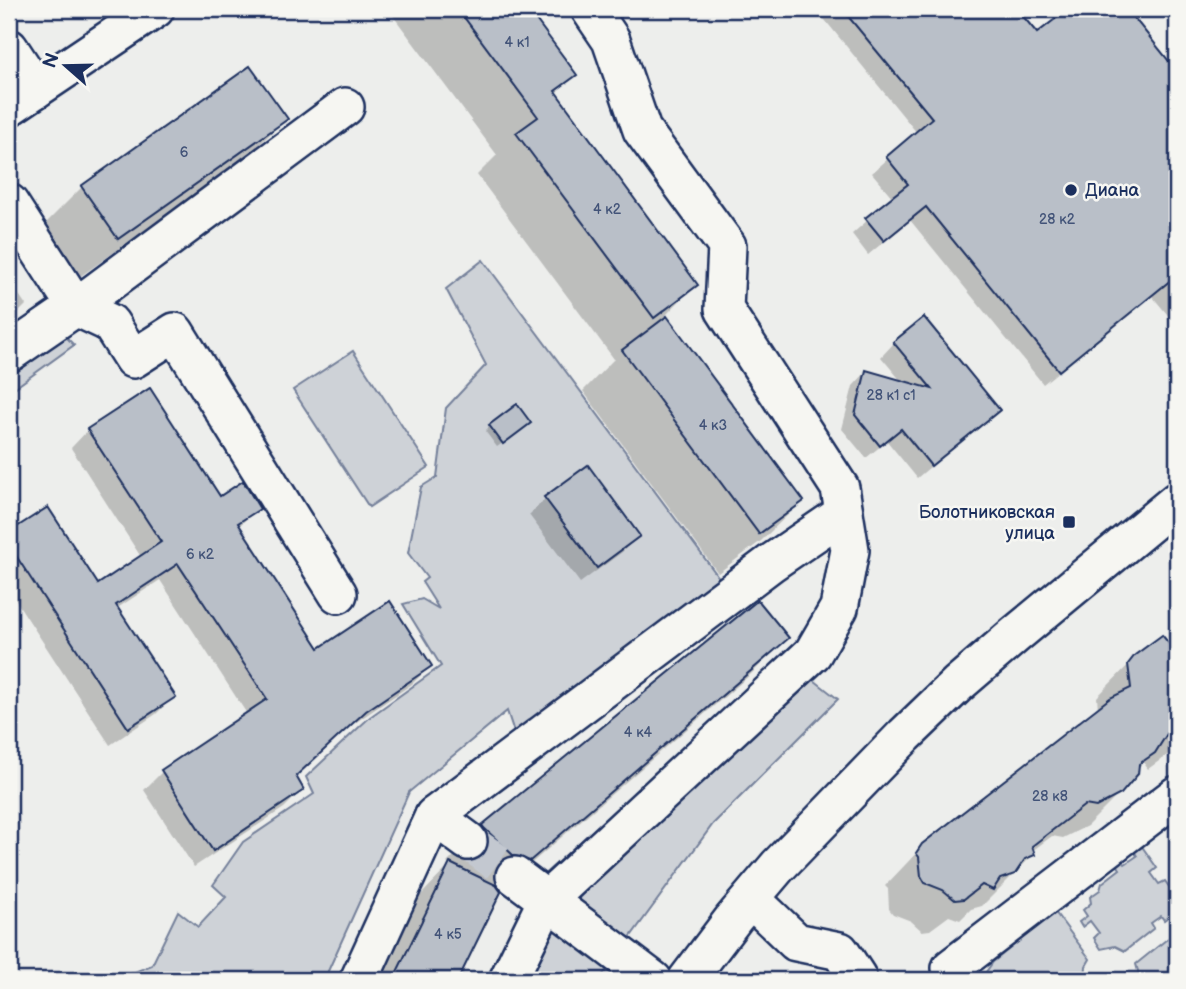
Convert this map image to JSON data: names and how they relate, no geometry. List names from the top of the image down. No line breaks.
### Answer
{"places":{"other":["Диана"],"transit":["Болотниковская улица"]},"house_numbers":["4 к1","6","4 к2","28 к2","28 к1 с1","4 к3","6 к2","4 к4","28 к8","4 к5"],"north":"left"}
